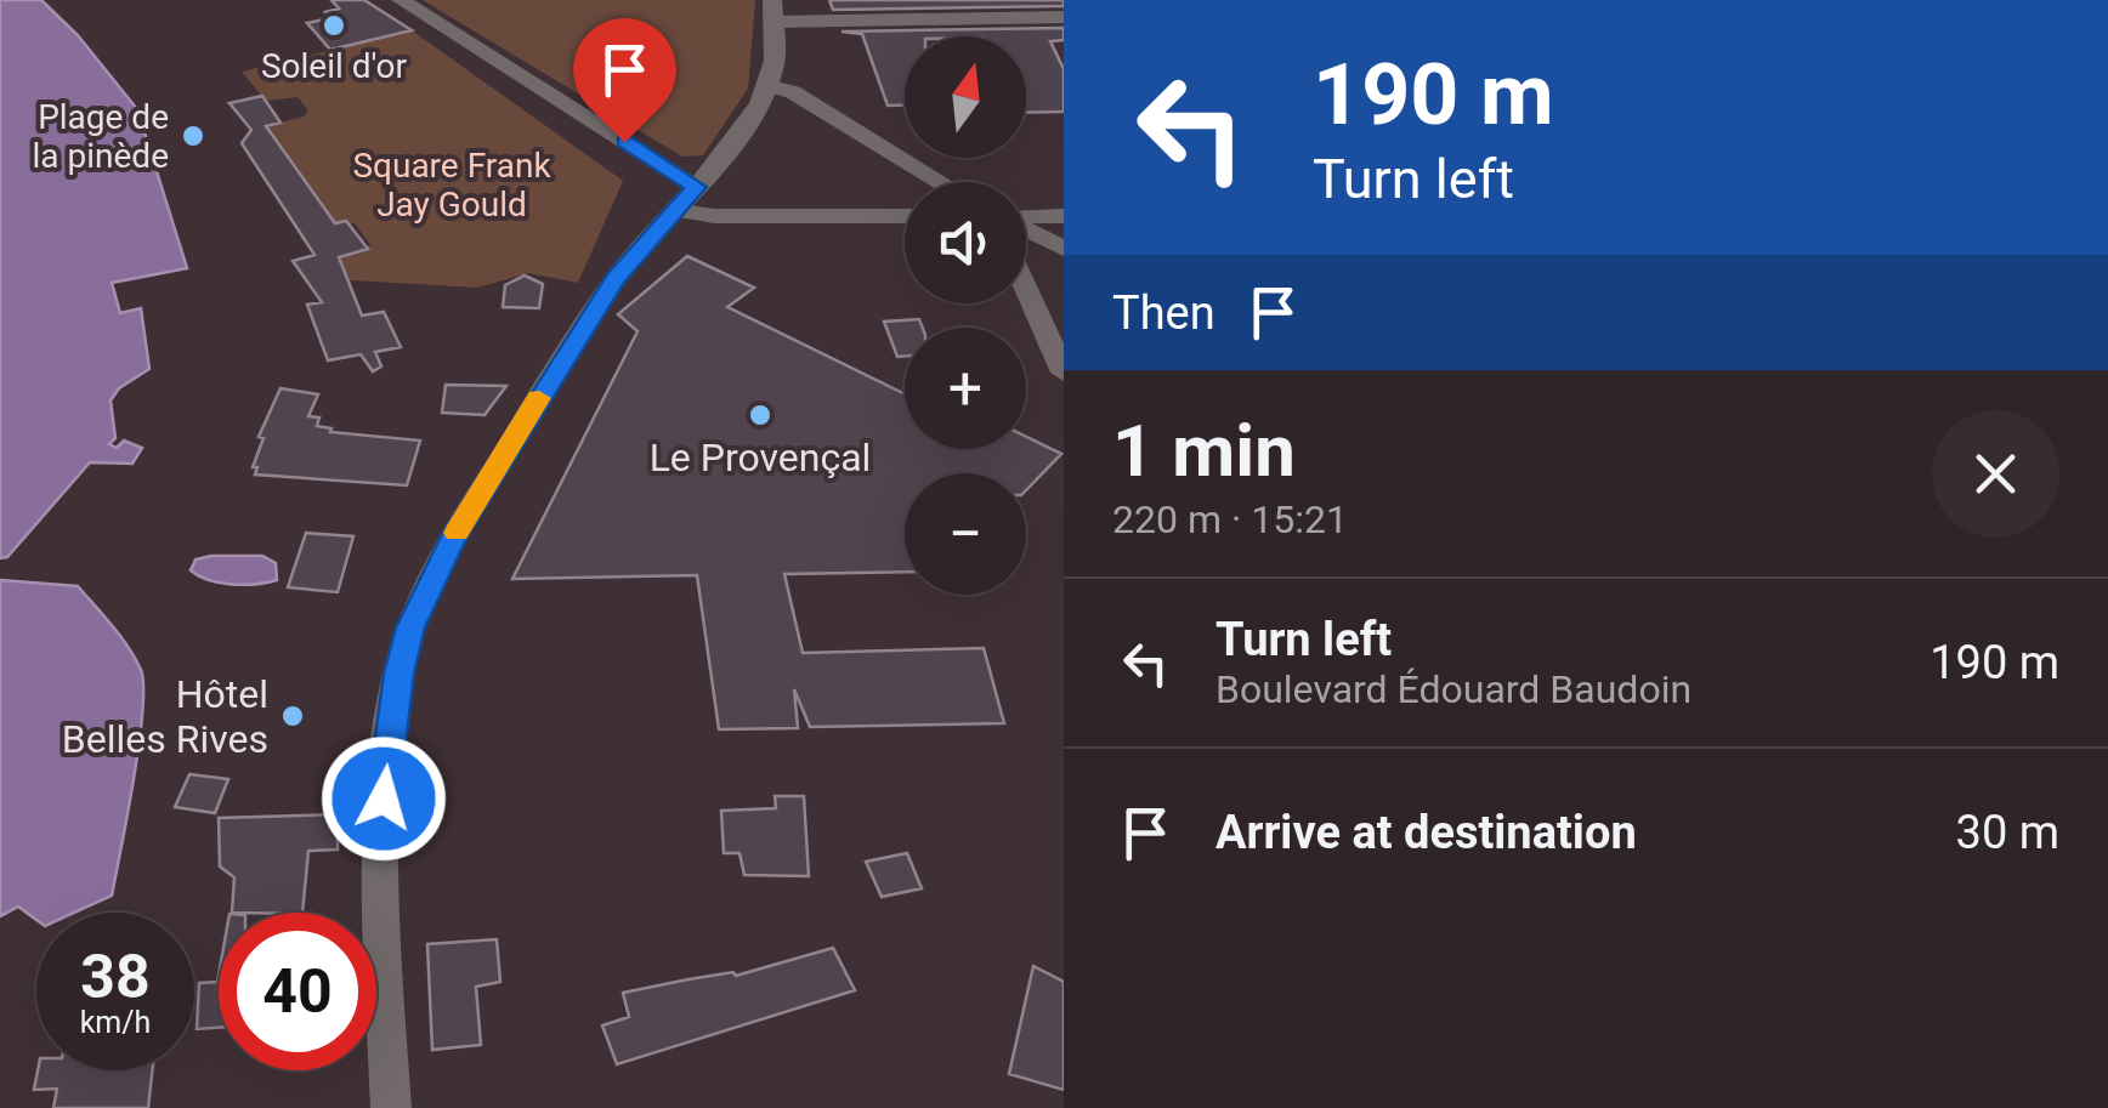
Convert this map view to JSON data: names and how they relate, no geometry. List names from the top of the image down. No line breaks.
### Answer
{"parks":["Square Frank Jay Gould"],"places":["Soleil d'or","Plage de la pinède","Le Provençal","Hôtel Belles Rives"],"north":"top","page":{"turn":["190 m","Turn left"],"map_buttons":["+","−"],"then":"Then","heading":["1 min","220 m · 15:21"],"list":[{"name":"Turn left","note":"Boulevard Édouard Baudoin","value":"190 m"},{"name":"Arrive at destination","value":"30 m"}],"speed":"38 km/h","limit":"40"}}
